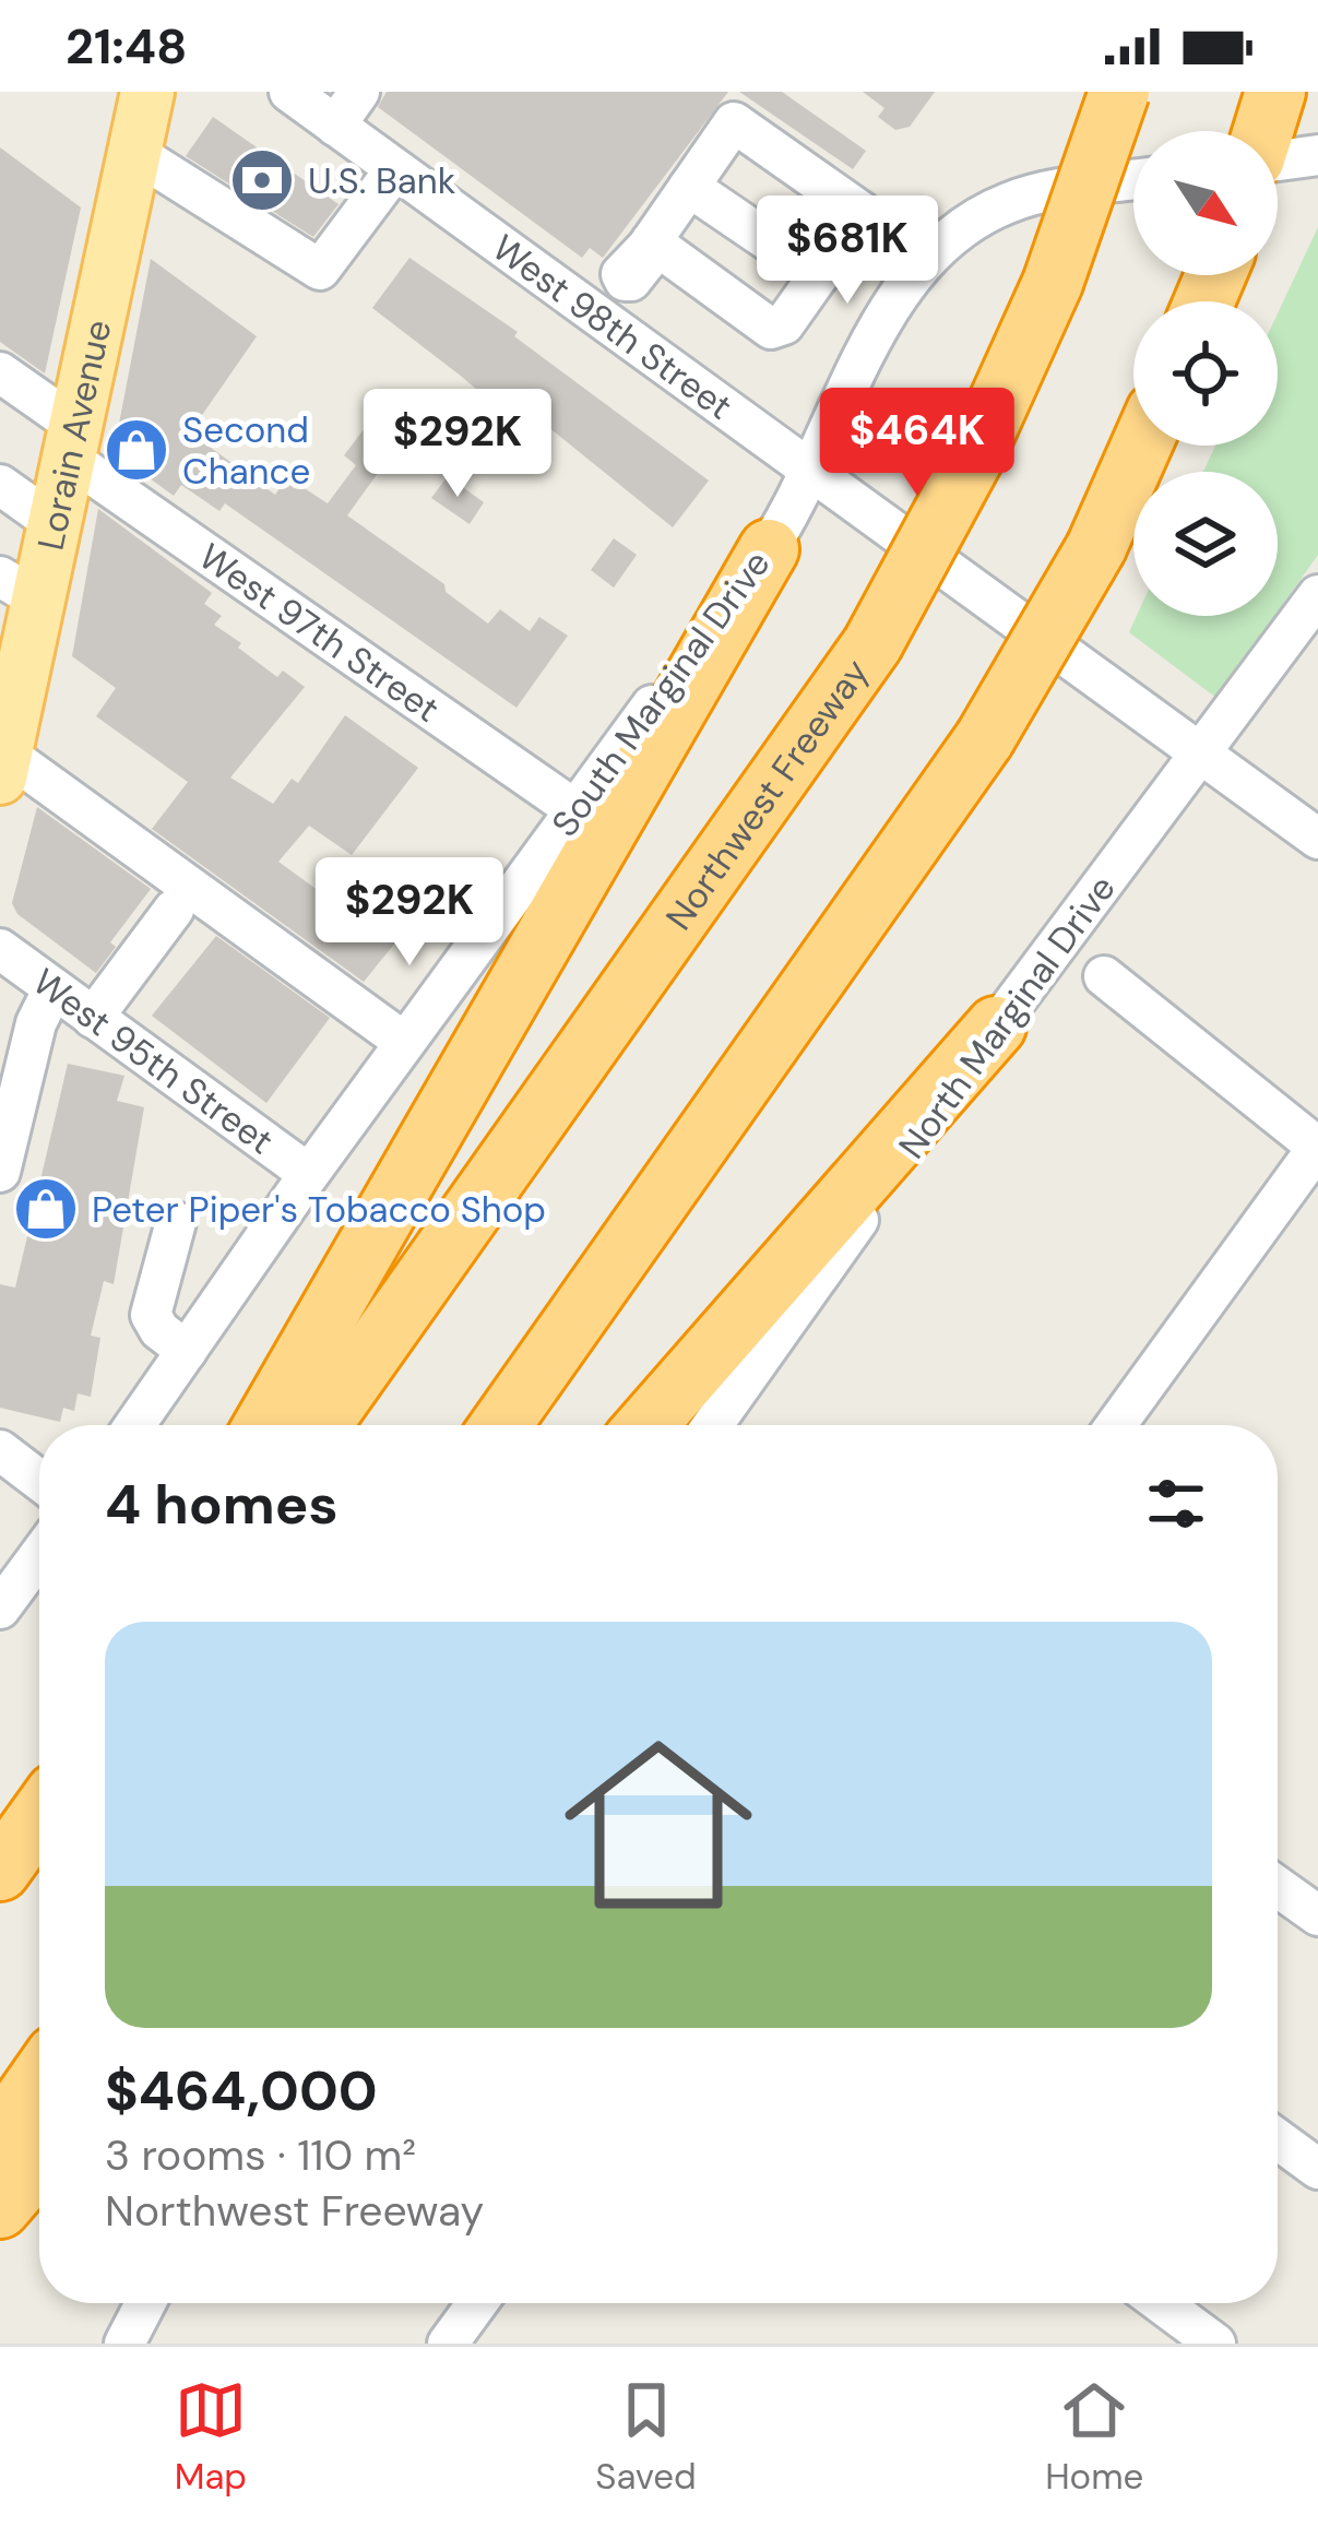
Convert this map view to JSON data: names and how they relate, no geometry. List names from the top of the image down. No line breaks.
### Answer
{"streets":{"highway":["Northwest Freeway"],"main road":["Lorain Avenue"],"street":["West 98th Street","West 97th Street","South Marginal Drive","North Marginal Drive","West 95th Street"]},"crossings":[["West 98th Street","South Marginal Drive"],["West 98th Street","North Marginal Drive"],["Lorain Avenue","West 97th Street"],["West 97th Street","South Marginal Drive"],["South Marginal Drive","West 95th Street"]],"places":{"bank":["U.S. Bank"],"shop":["Second Chance","Peter Piper's Tobacco Shop"]},"north":"bottom right","page":{"status":"21:48","price":["$681K","$464K","$292K","$292K"],"heading":"4 homes","list":[{"name":"$464,000","note":"3 rooms · 110 m² · Northwest Freeway"}],"tabs":["Map","Saved","Home"]}}
